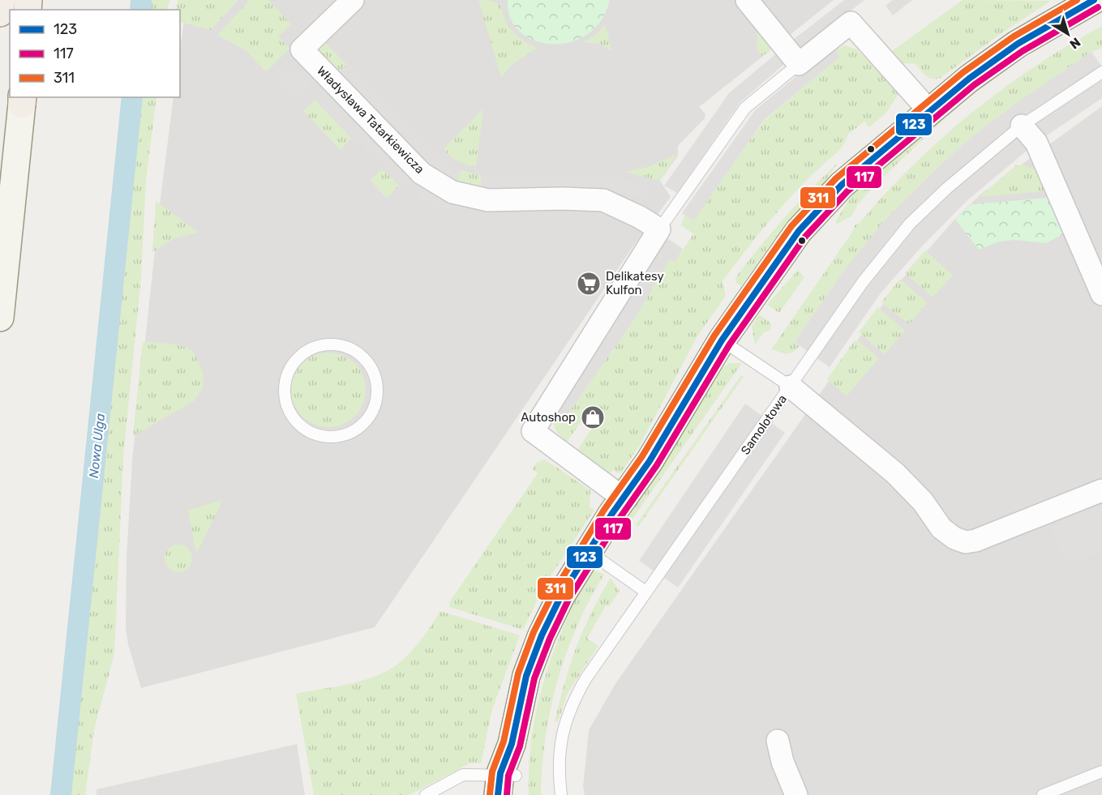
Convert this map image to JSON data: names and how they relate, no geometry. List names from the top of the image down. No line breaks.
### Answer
{"streets":{"street":["Władysława Tatarkiewicza","Samolotowa"]},"water":["Nowa Ulga"],"places":{"supermarket":["Delikatesy Kulfon"],"shop":["Autoshop"]},"lines":["transit line 123","transit line 311","transit line 117"],"legend":["123","117","311"],"north":"bottom right"}
